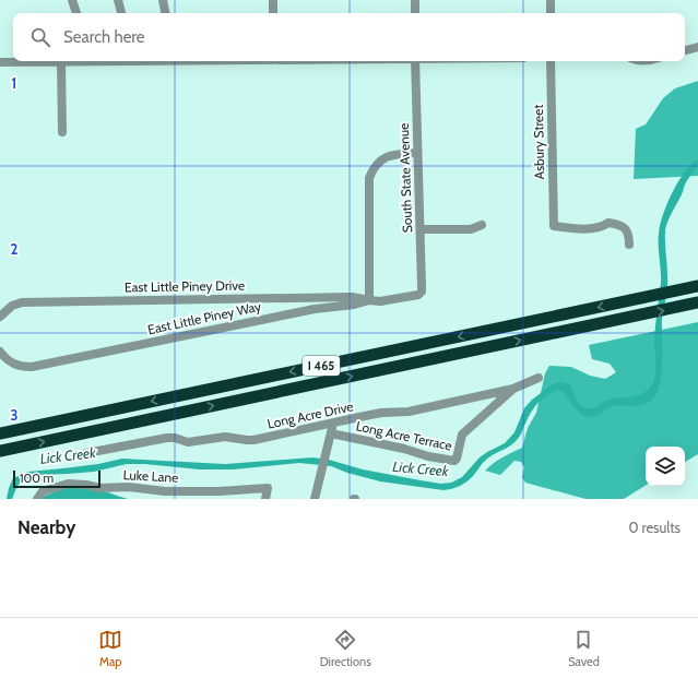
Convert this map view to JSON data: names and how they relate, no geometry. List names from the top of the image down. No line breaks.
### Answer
{"streets":{"highway":["I 465"],"street":["Asbury Street","South State Avenue","East Little Piney Drive","East Little Piney Way","Long Acre Drive","Long Acre Terrace","Luke Lane"]},"crossings":[["South State Avenue","East Little Piney Way"],["East Little Piney Drive","East Little Piney Way"],["Long Acre Drive","Long Acre Terrace"]],"water":["Lick Creek"],"scale_bar":"100 m","page":{"search":"Search here","scale":"100 m","heading":["Nearby","0 results"],"nav":["Map","Directions","Saved"]},"grid":{"rows":["1","2","3"]}}
